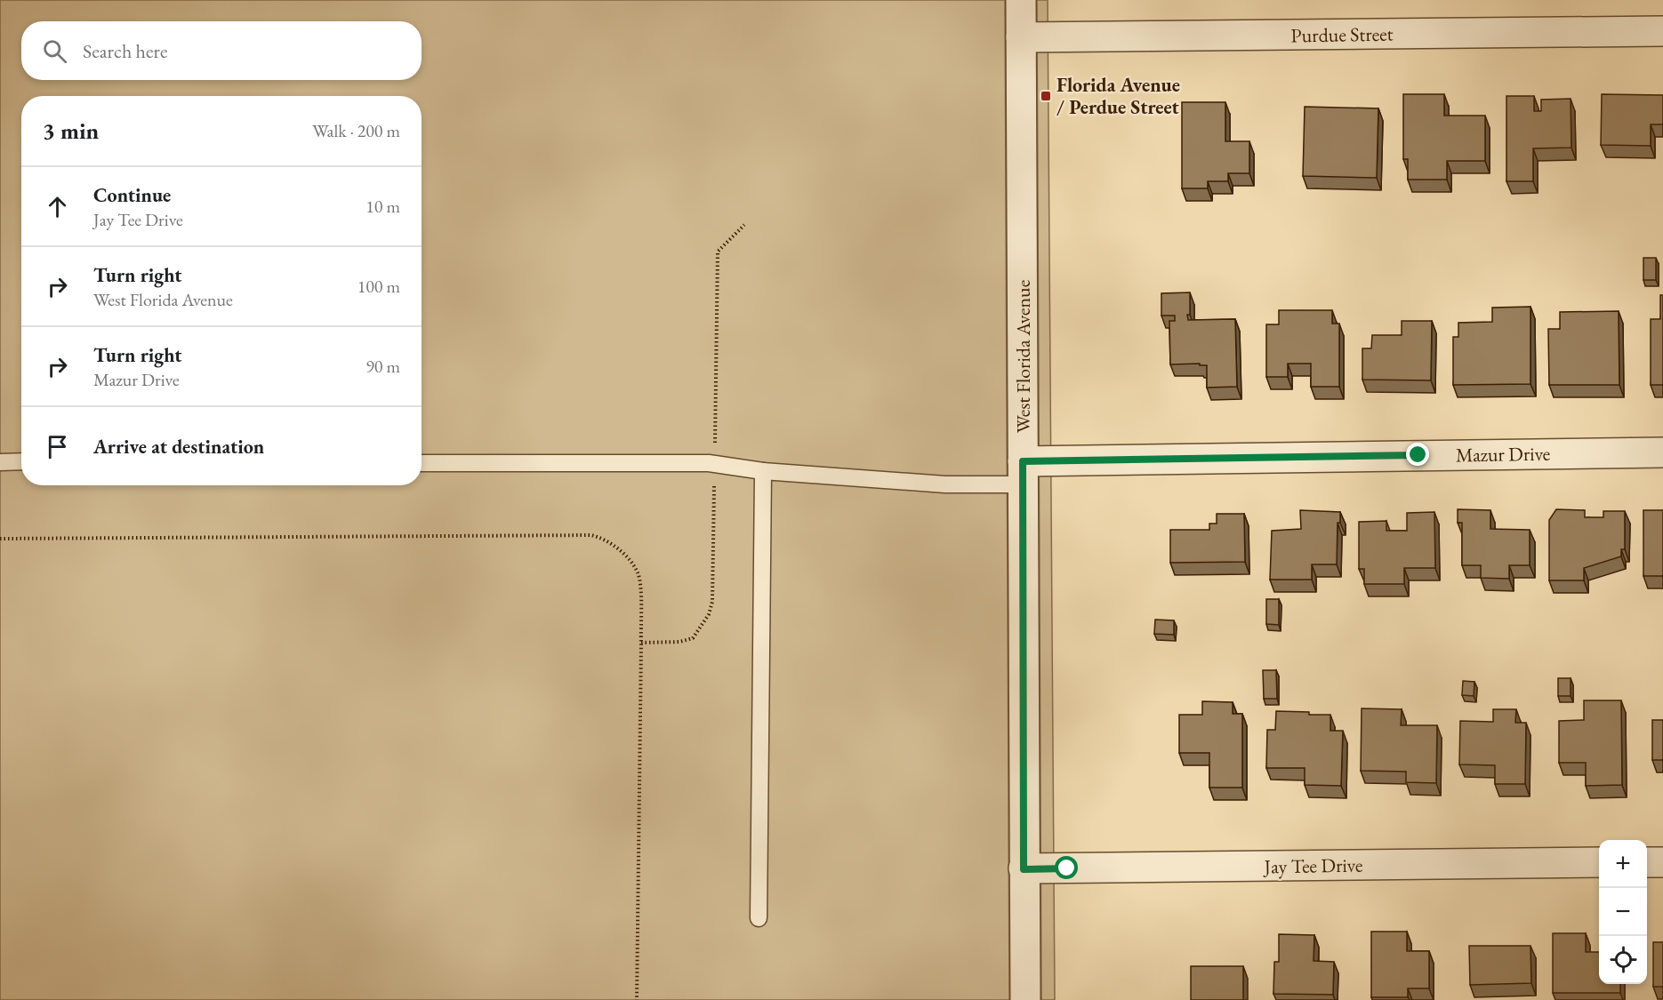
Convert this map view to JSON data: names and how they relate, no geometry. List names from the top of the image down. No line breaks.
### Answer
{"streets":{"street":["Purdue Street","West Florida Avenue","Mazur Drive","Jay Tee Drive"]},"crossings":[["Purdue Street","West Florida Avenue"],["West Florida Avenue","Mazur Drive"],["West Florida Avenue","Jay Tee Drive"]],"places":{"transit":["Florida Avenue / Perdue Street"]},"page":{"search":"Search here","heading":["3 min","Walk · 200 m"],"list":[["Continue","Jay Tee Drive","10 m"],["Turn right","West Florida Avenue","100 m"],["Turn right","Mazur Drive","90 m"],"Arrive at destination"],"map_buttons":["+","−"]}}
